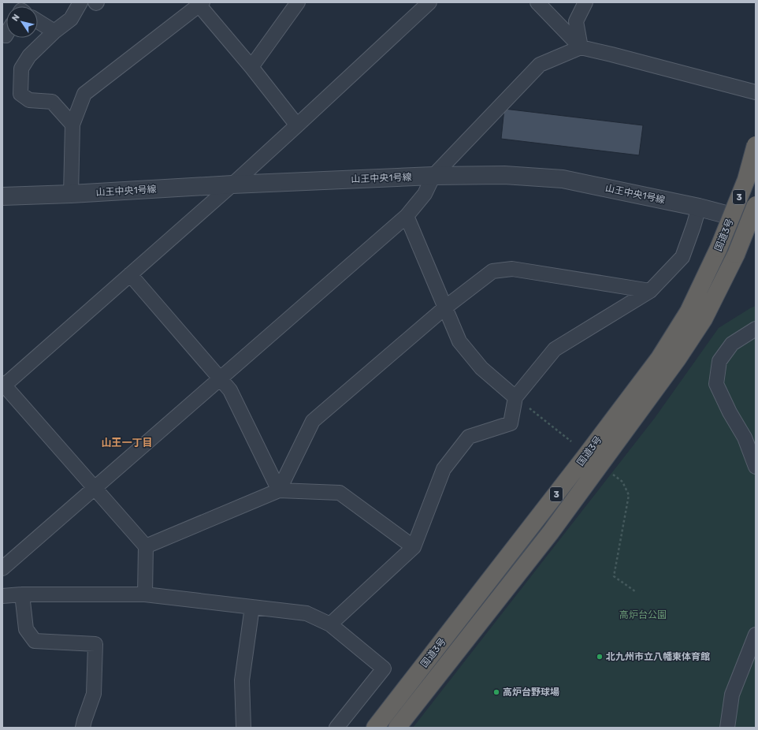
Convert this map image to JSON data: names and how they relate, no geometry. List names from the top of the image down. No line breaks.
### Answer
{"streets":{"highway":["3","国道3号"],"street":["山王中央1号線"]},"districts":["山王一丁目"],"parks":["高炉台公園"],"places":["北九州市立八幡東体育館","高炉台野球場"],"north":"top left"}
